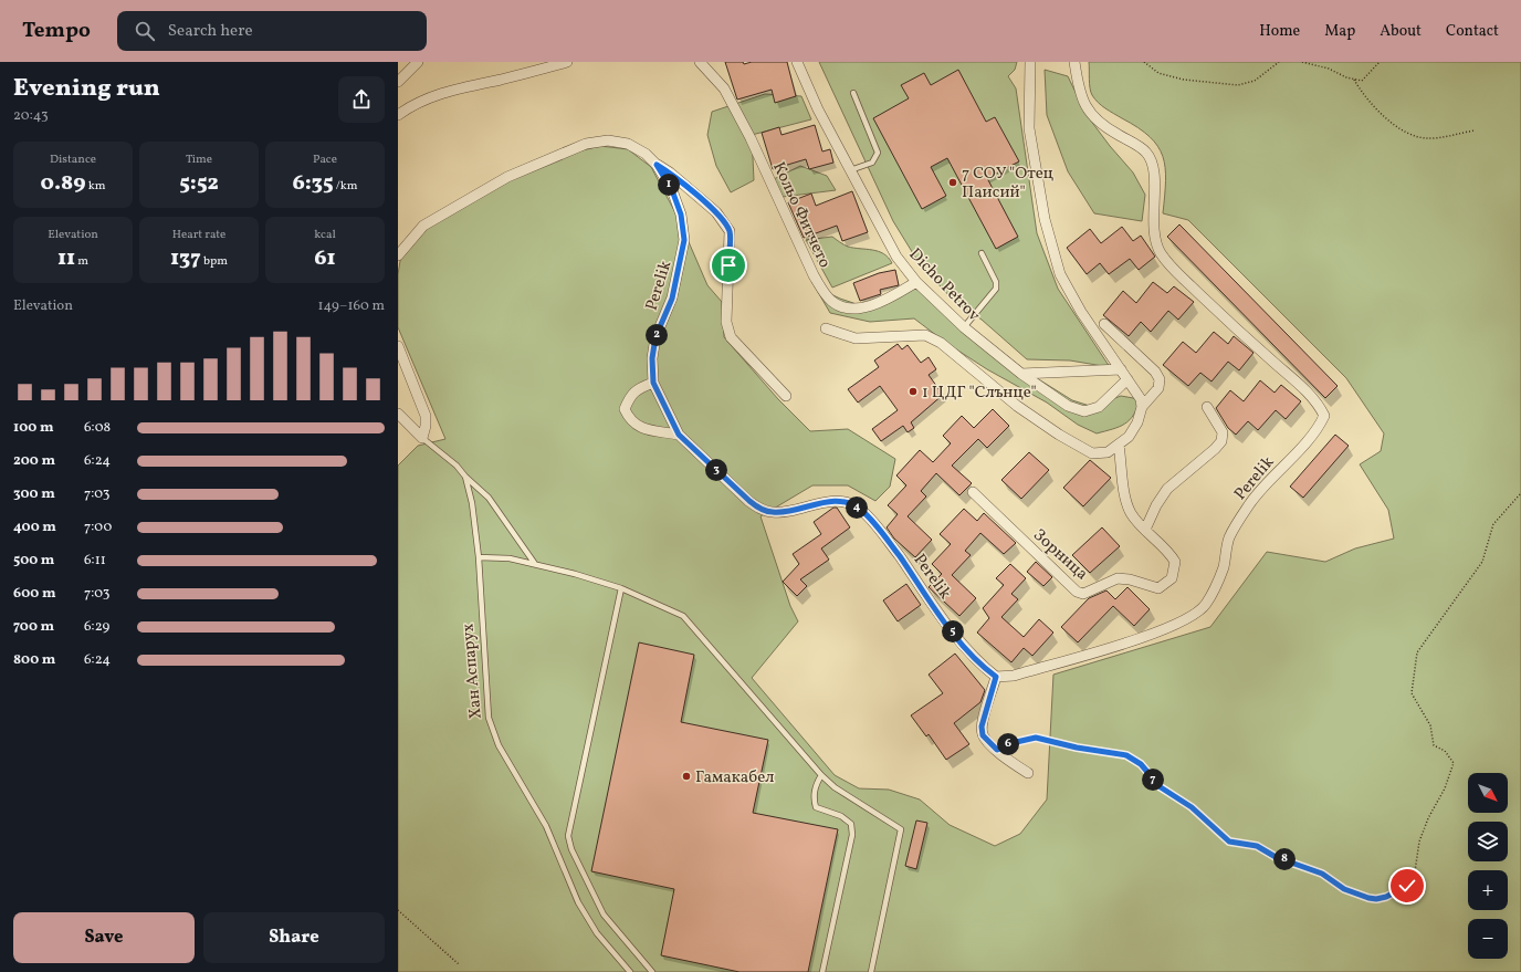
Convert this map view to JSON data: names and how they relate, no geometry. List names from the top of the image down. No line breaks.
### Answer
{"streets":{"street":["Кольо Фитчето","Dicho Petrov","Perelik","Зорница","Хан Аспарух"]},"crossings":[["Кольо Фитчето","Dicho Petrov"]],"places":["7 СОУ \"Отец Паисий\"","1 ЦДГ \"Слънце\"","Гамакабел"],"north":"bottom right","page":{"header":"Tempo","search":"Search here","nav":["Home","Map","About","Contact"],"heading":["Evening run","20:43"],"stats":[["Distance","0.89 km"],["Time","5:52"],["Pace","6:35 /km"],["Elevation","11 m"],["Heart rate","137 bpm"],["kcal","61"]],"pins":["1","2","3","4","5","6","7","8"],"chart":["Elevation","149–160 m"],"list":[{"name":"100 m","note":"6:08"},{"name":"200 m","note":"6:24"},{"name":"300 m","note":"7:03"},{"name":"400 m","note":"7:00"},{"name":"500 m","note":"6:11"},{"name":"600 m","note":"7:03"},{"name":"700 m","note":"6:29"},{"name":"800 m","note":"6:24"}],"map_buttons":["+","−"],"buttons":["Save","Share"]}}
